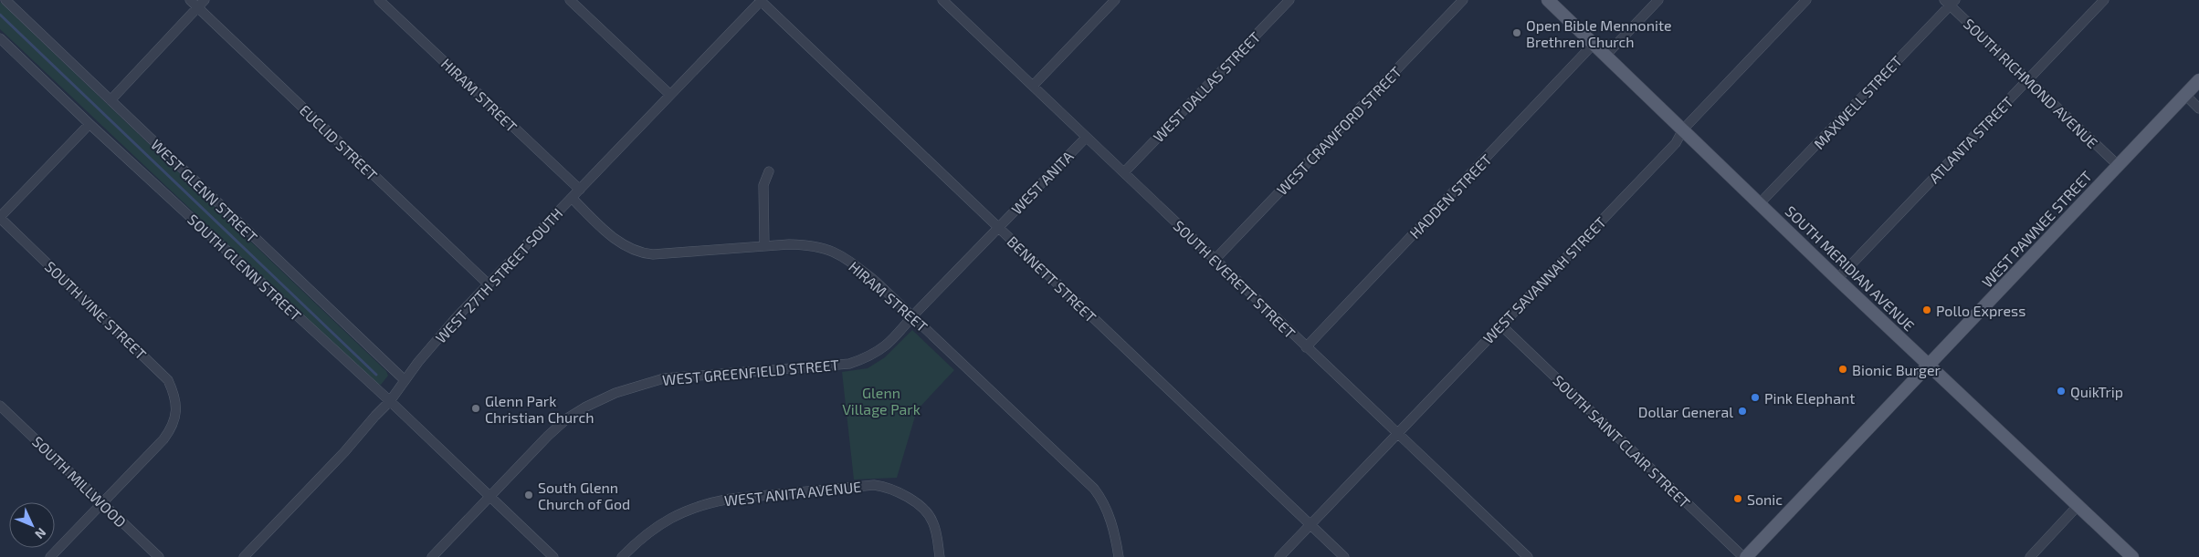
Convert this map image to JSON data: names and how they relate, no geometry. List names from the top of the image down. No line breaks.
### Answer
{"streets":{"main road":["WEST PAWNEE STREET","SOUTH MERIDIAN AVENUE"],"street":["SOUTH RICHMOND AVENUE","WEST DALLAS STREET","HIRAM STREET","MAXWELL STREET","WEST CRAWFORD STREET","ATLANTA STREET","EUCLID STREET","WEST ANITA","WEST GLENN STREET","HADDEN STREET","SOUTH GLENN STREET","WEST 27TH STREET SOUTH","BENNETT STREET","SOUTH EVERETT STREET","WEST SAVANNAH STREET","SOUTH VINE STREET","WEST GREENFIELD STREET","SOUTH SAINT CLAIR STREET","SOUTH MILLWOOD","WEST ANITA AVENUE"]},"crossings":[["SOUTH RICHMOND AVENUE","MAXWELL STREET"],["SOUTH RICHMOND AVENUE","ATLANTA STREET"],["SOUTH RICHMOND AVENUE","WEST PAWNEE STREET"],["WEST DALLAS STREET","SOUTH EVERETT STREET"],["HIRAM STREET","WEST 27TH STREET SOUTH"],["HIRAM STREET","WEST GREENFIELD STREET"],["MAXWELL STREET","SOUTH MERIDIAN AVENUE"],["WEST CRAWFORD STREET","SOUTH EVERETT STREET"],["ATLANTA STREET","SOUTH MERIDIAN AVENUE"],["EUCLID STREET","WEST 27TH STREET SOUTH"],["WEST ANITA","BENNETT STREET"],["WEST ANITA","SOUTH EVERETT STREET"],["WEST ANITA","WEST GREENFIELD STREET"],["WEST GLENN STREET","WEST 27TH STREET SOUTH"],["HADDEN STREET","SOUTH MERIDIAN AVENUE"],["HADDEN STREET","SOUTH EVERETT STREET"],["WEST PAWNEE STREET","SOUTH MERIDIAN AVENUE"],["WEST PAWNEE STREET","SOUTH SAINT CLAIR STREET"],["SOUTH GLENN STREET","WEST 27TH STREET SOUTH"],["SOUTH GLENN STREET","WEST GREENFIELD STREET"],["SOUTH MERIDIAN AVENUE","WEST SAVANNAH STREET"],["WEST 27TH STREET SOUTH","BENNETT STREET"],["BENNETT STREET","WEST SAVANNAH STREET"],["BENNETT STREET","WEST GREENFIELD STREET"],["SOUTH EVERETT STREET","WEST SAVANNAH STREET"],["WEST SAVANNAH STREET","SOUTH SAINT CLAIR STREET"],["SOUTH VINE STREET","SOUTH MILLWOOD"]],"parks":["Glenn Village Park"],"places":["Open Bible Mennonite Brethren Church","Pollo Express","Bionic Burger","QuikTrip","Pink Elephant","Glenn Park Christian Church","Dollar General","South Glenn Church of God","Sonic"],"north":"bottom right"}
